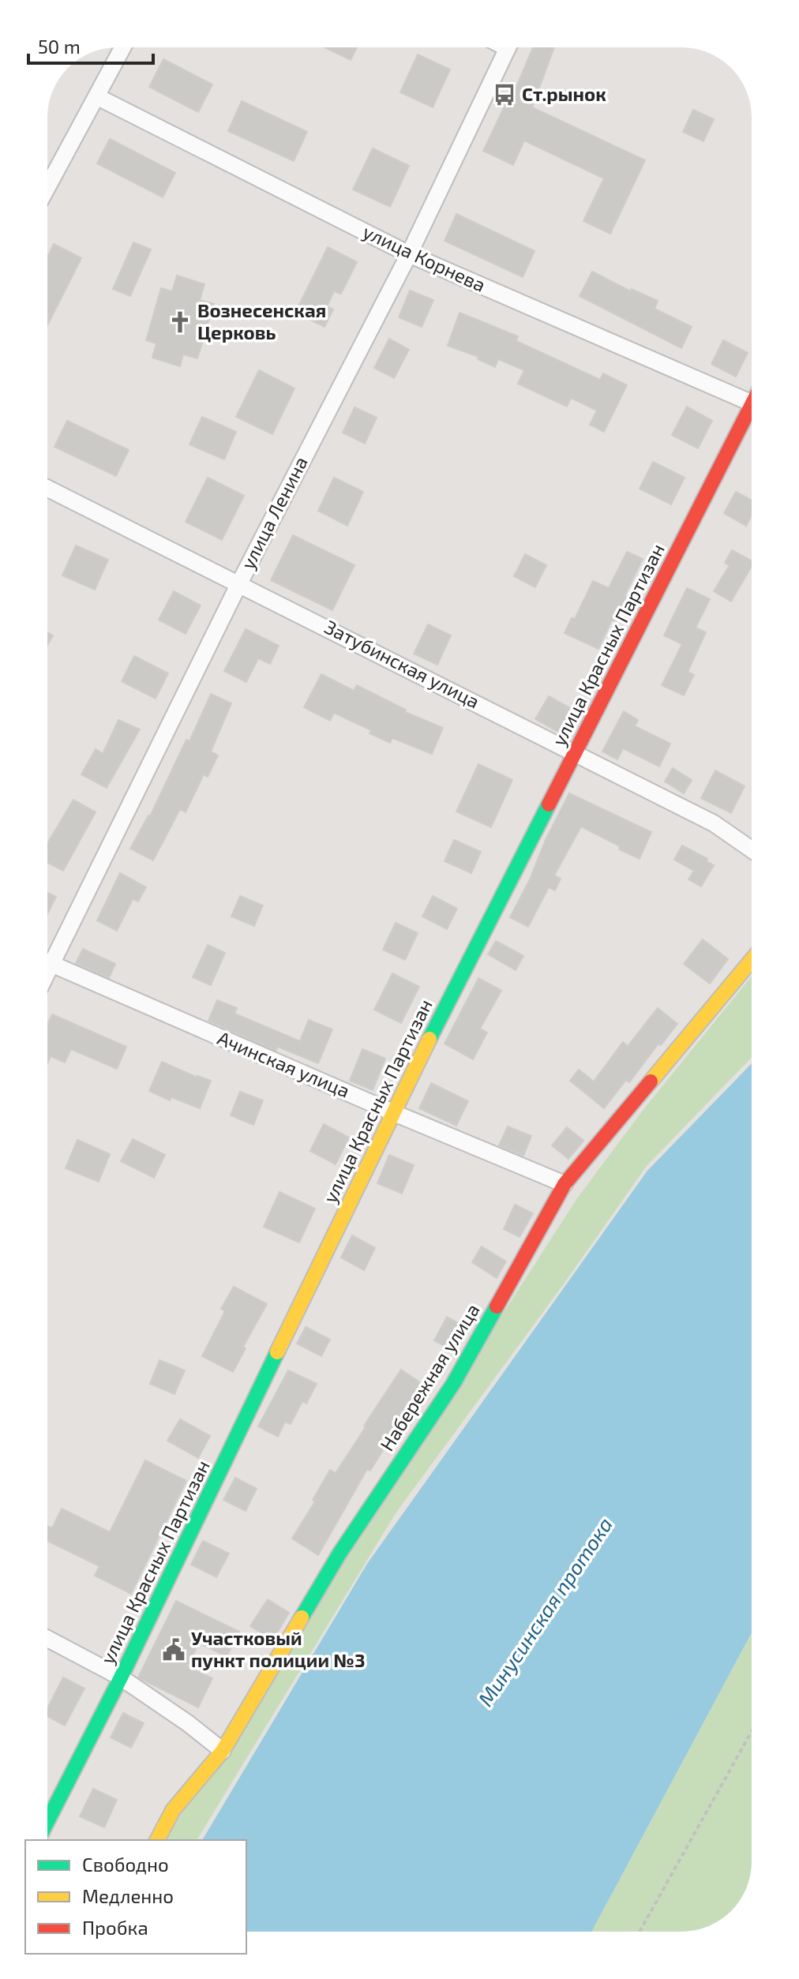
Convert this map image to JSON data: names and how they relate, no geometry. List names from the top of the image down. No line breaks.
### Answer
{"streets":{"main road":["улица Красных Партизан","Набережная улица"],"street":["улица Корнева","улица Ленина","Затубинская улица","Ачинская улица"]},"crossings":[["улица Корнева","улица Ленина"],["улица Ленина","Затубинская улица"],["улица Красных Партизан","Затубинская улица"],["улица Красных Партизан","Ачинская улица"],["Ачинская улица","Набережная улица"]],"water":["Минусинская протока"],"places":{"bus stop":["Ст.рынок"],"church":["Вознесенская Церковь"],"public building":["Участковый пункт полиции №3"]},"legend":["Свободно","Медленно","Пробка"],"scale_bar":"50 m"}
